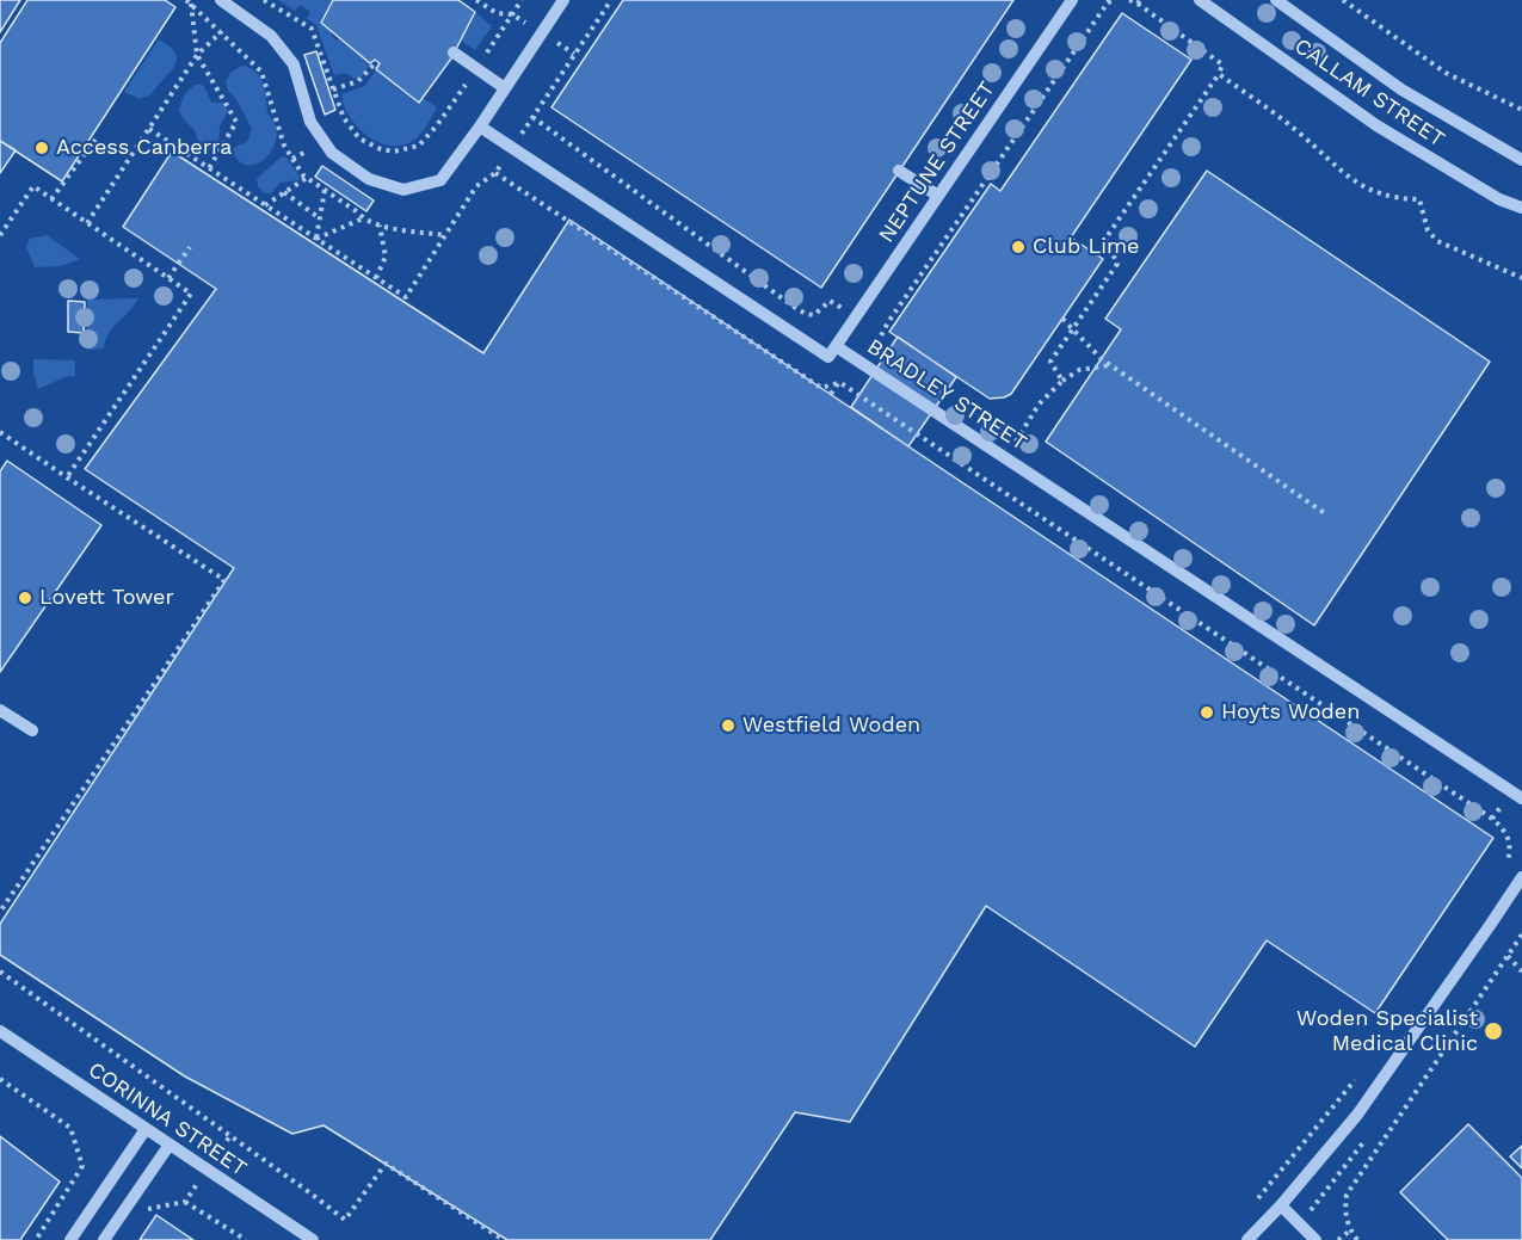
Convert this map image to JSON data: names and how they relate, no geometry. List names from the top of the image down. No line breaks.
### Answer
{"streets":{"street":["CALLAM STREET","NEPTUNE STREET","BRADLEY STREET","CORINNA STREET"]},"crossings":[["NEPTUNE STREET","BRADLEY STREET"]],"places":["Access Canberra","Club Lime","Lovett Tower","Hoyts Woden","Westfield Woden","Woden Specialist Medical Clinic"]}
